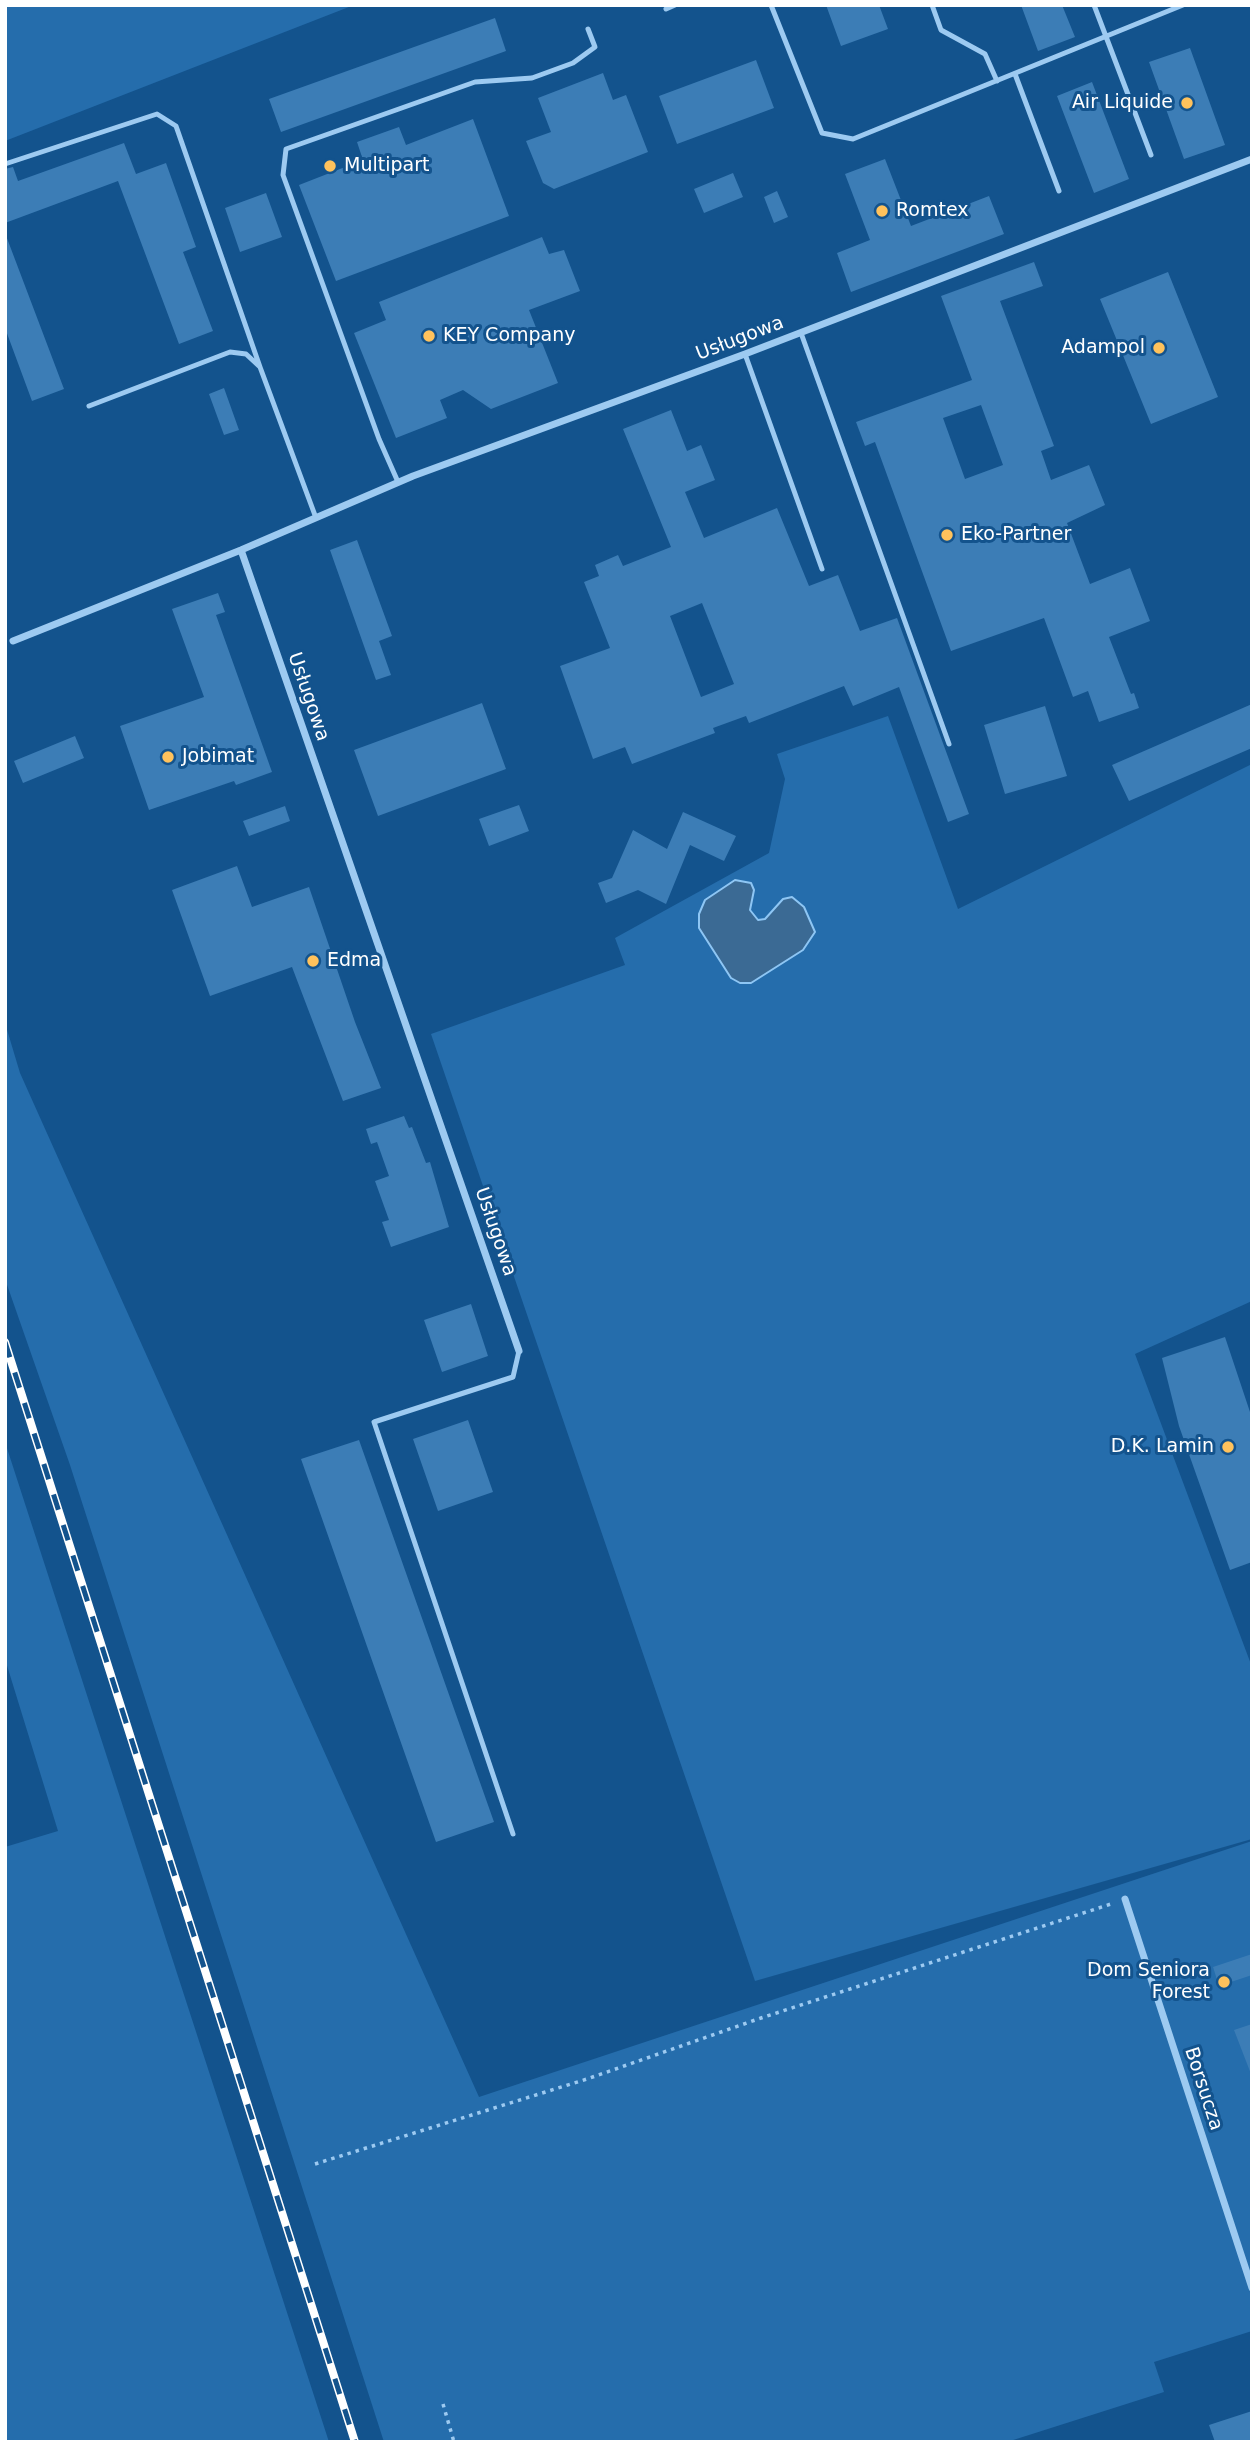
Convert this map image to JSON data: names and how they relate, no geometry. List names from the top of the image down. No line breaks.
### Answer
{"streets":{"street":["Usługowa","Borsucza"]},"places":["Air Liquide","Multipart","Romtex","KEY Company","Adampol","Eko-Partner","Jobimat","Edma","D.K. Lamin","Dom Seniora Forest"]}
